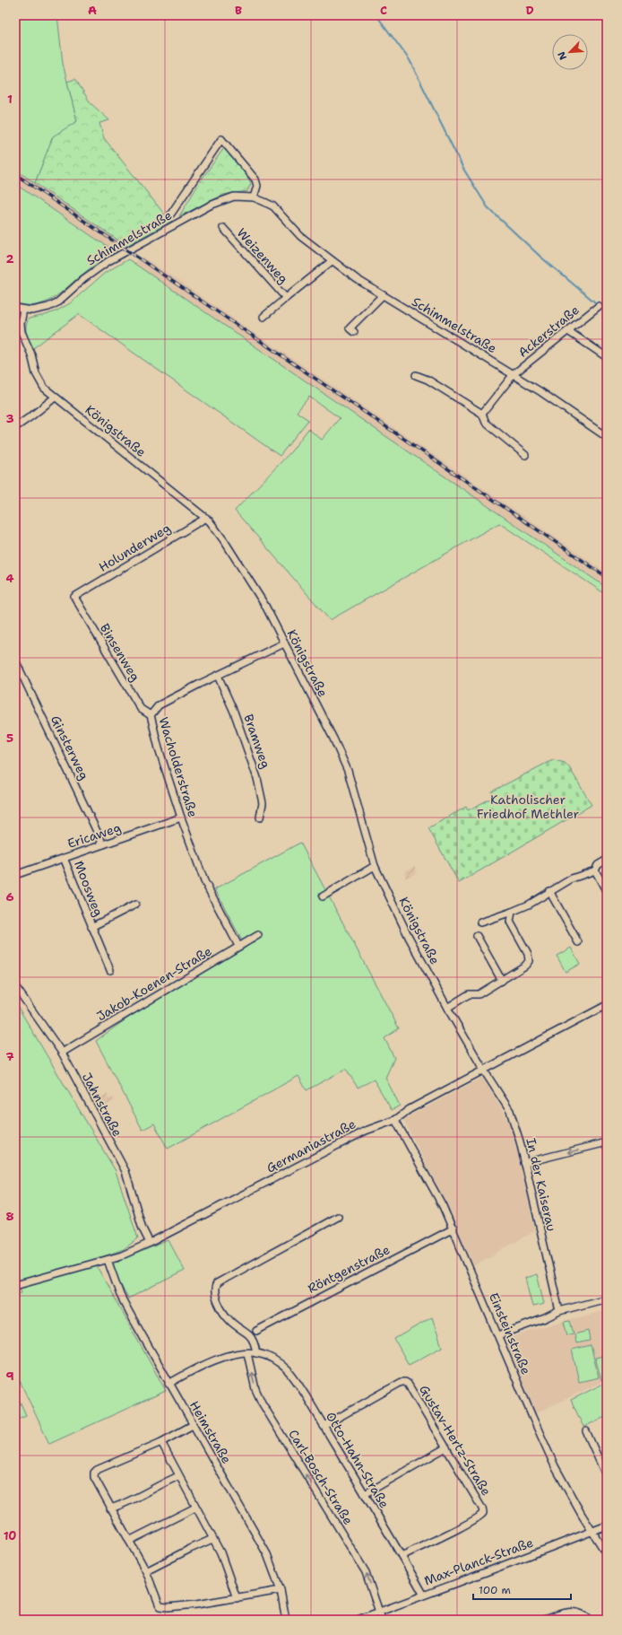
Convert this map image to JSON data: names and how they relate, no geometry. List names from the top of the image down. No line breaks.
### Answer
{"streets":{"street":["Schimmelstraße","Weizenweg","Ackerstraße","Königstraße","Holunderweg","Binsenweg","Bramweg","Ginsterweg","Wacholderstraße","Ericaweg","Moosweg","Jakob-Koenen-Straße","Jahnstraße","Germaniastraße","In der Kaiserau","Röntgenstraße","Einsteinstraße","Heimstraße","Gustav-Hertz-Straße","Otto-Hahn-Straße","Carl-Bosch-Straße","Max-Planck-Straße"]},"crossings":[["Schimmelstraße","Weizenweg"],["Schimmelstraße","Ackerstraße"],["Schimmelstraße","Königstraße"],["Königstraße","Holunderweg"],["Königstraße","Wacholderstraße"],["Königstraße","Germaniastraße"],["Königstraße","In der Kaiserau"],["Holunderweg","Binsenweg"],["Binsenweg","Wacholderstraße"],["Bramweg","Wacholderstraße"],["Ginsterweg","Ericaweg"],["Wacholderstraße","Ericaweg"],["Wacholderstraße","Jakob-Koenen-Straße"],["Ericaweg","Moosweg"],["Jakob-Koenen-Straße","Jahnstraße"],["Jahnstraße","Germaniastraße"],["Germaniastraße","In der Kaiserau"],["Germaniastraße","Einsteinstraße"],["Germaniastraße","Heimstraße"],["Röntgenstraße","Einsteinstraße"],["Einsteinstraße","Max-Planck-Straße"],["Heimstraße","Otto-Hahn-Straße"],["Gustav-Hertz-Straße","Otto-Hahn-Straße"],["Otto-Hahn-Straße","Carl-Bosch-Straße"],["Otto-Hahn-Straße","Max-Planck-Straße"],["Carl-Bosch-Straße","Max-Planck-Straße"]],"one_way":["Carl-Bosch-Straße"],"parks":["Katholischer Friedhof Methler"],"scale_bar":"100 m","north":"bottom left","grid":{"columns":["A","B","C","D"],"rows":["1","2","3","4","5","6","7","8","9","10"]}}
